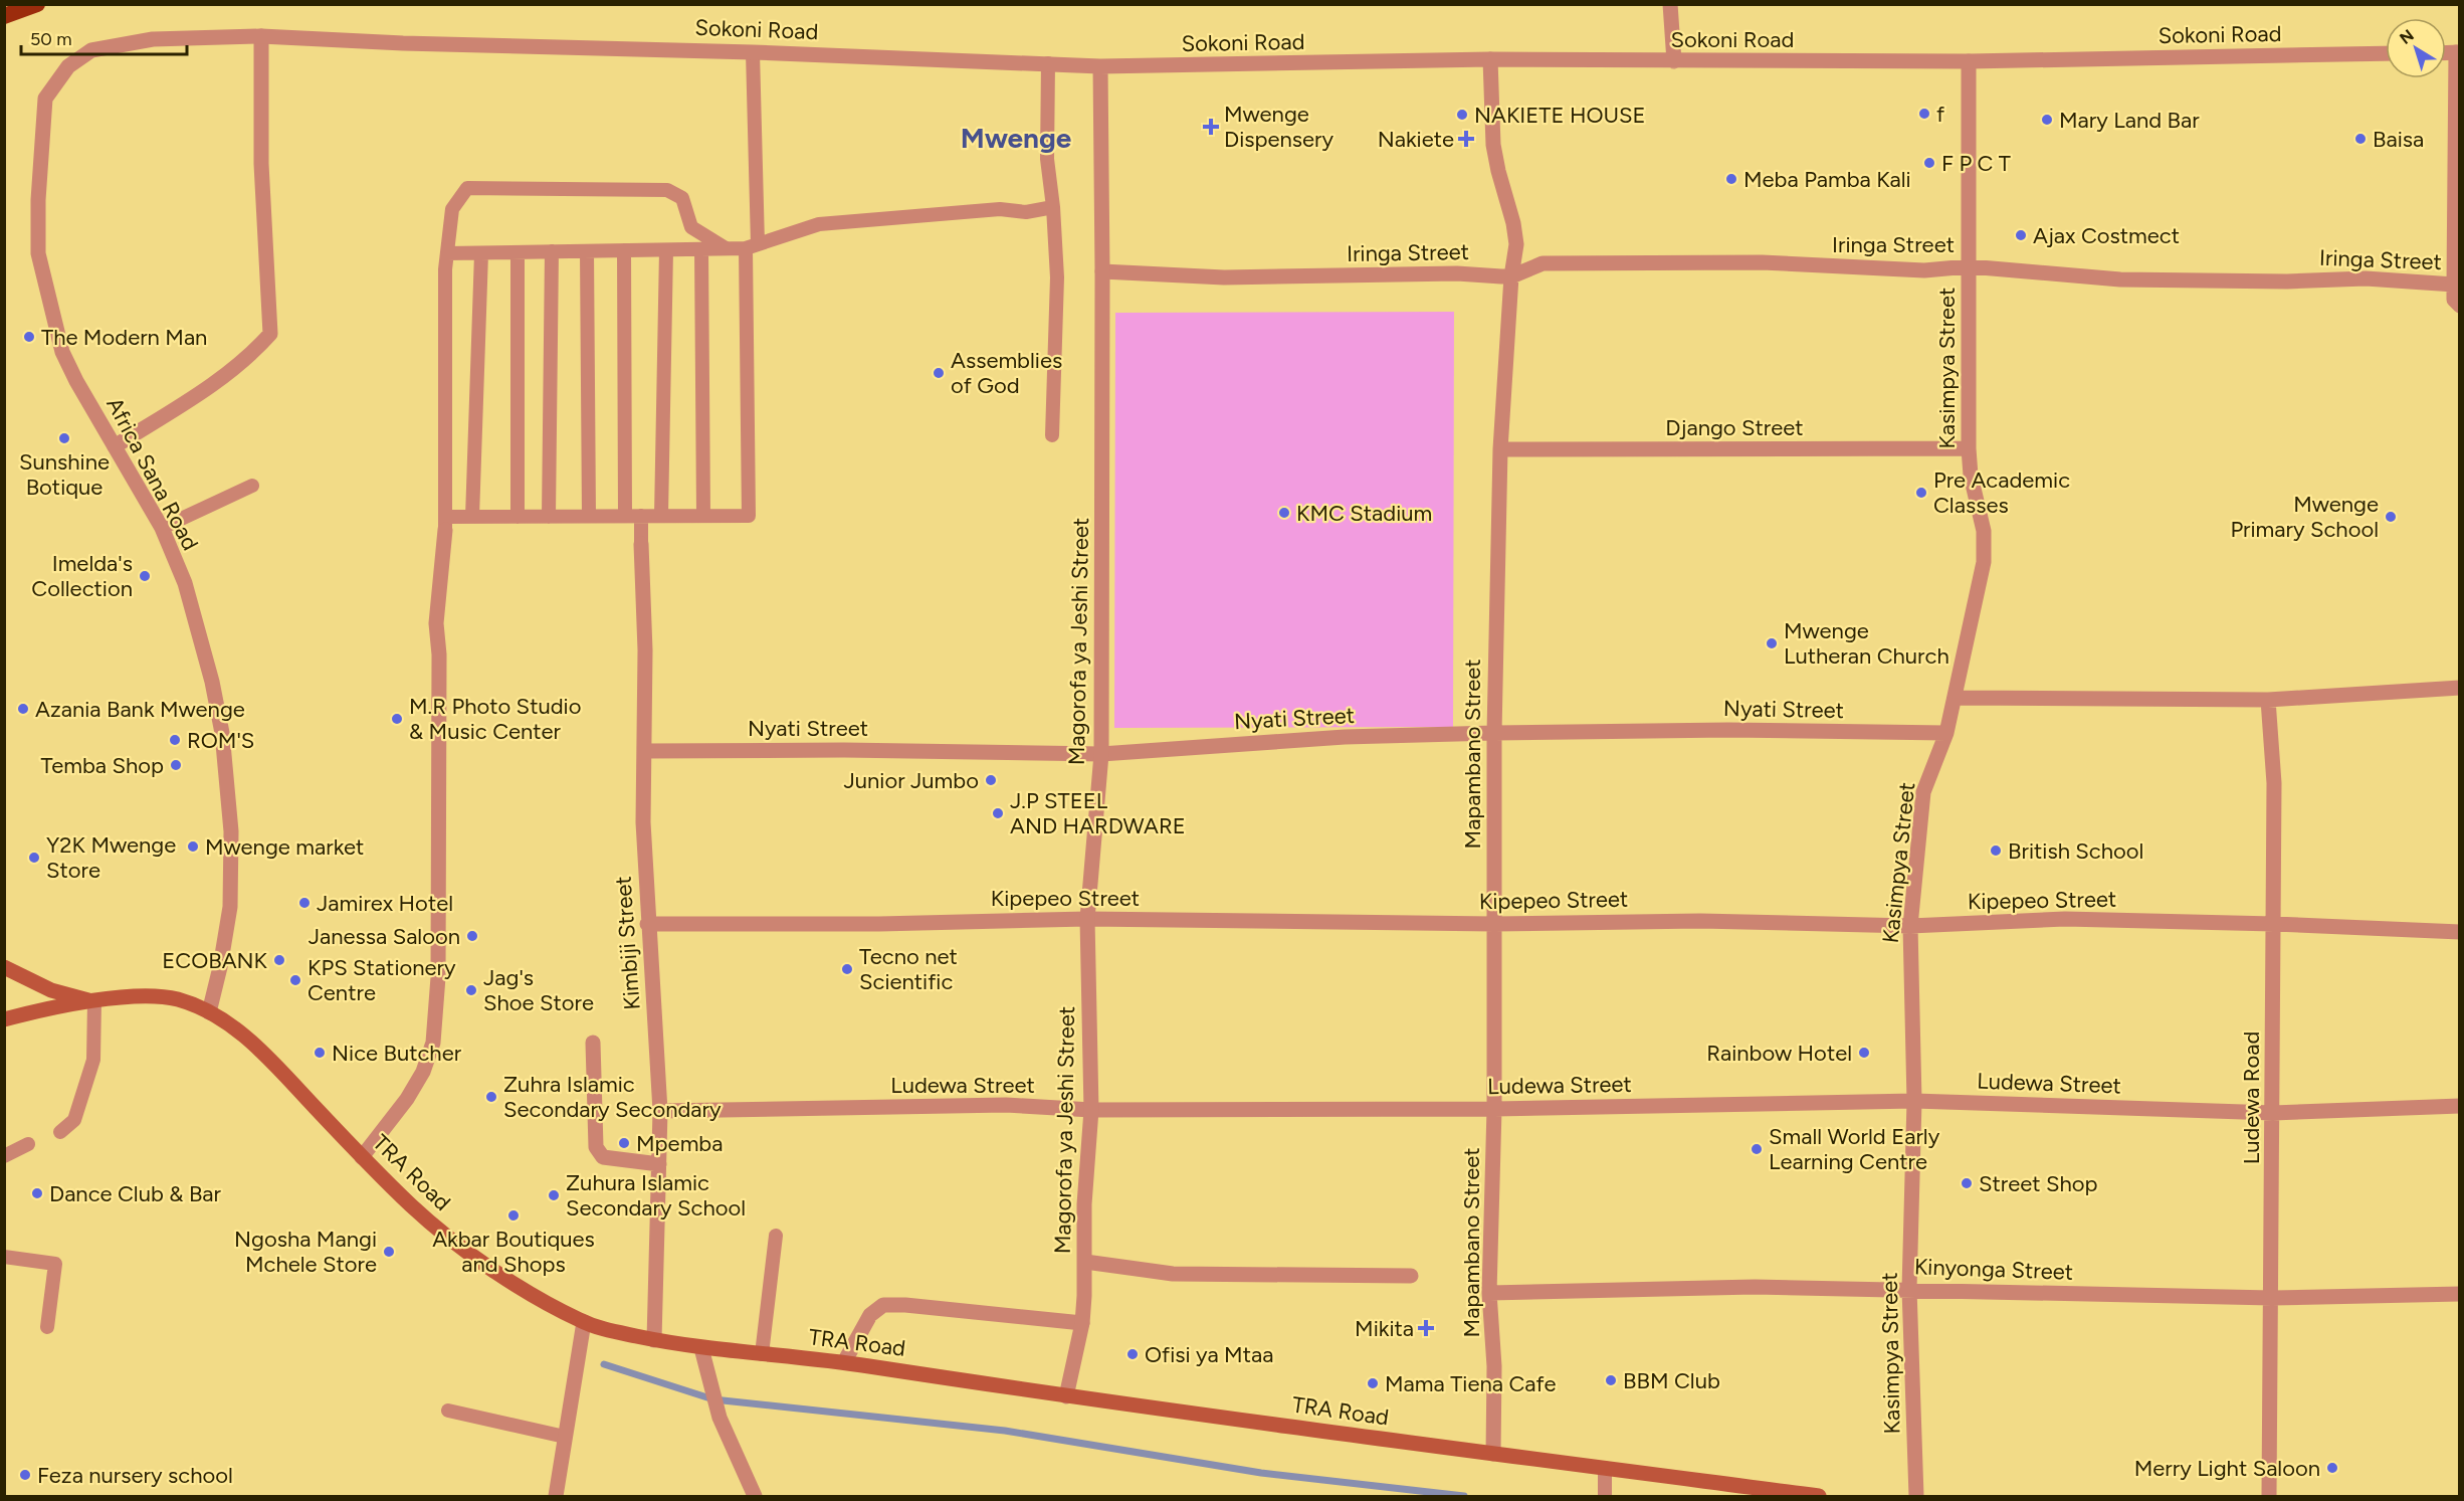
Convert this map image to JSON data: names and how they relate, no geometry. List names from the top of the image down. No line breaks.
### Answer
{"streets":{"main road":["TRA Road"],"street":["Sokoni Road","Iringa Street","Kasimpya Street","Django Street","Africa Sana Road","Magorofa ya Jeshi Street","Nyati Street","Mapambano Street","Kipepeo Street","Kimbiji Street","Ludewa Street","Ludewa Road","Kinyonga Street"]},"crossings":[["Sokoni Road","Kasimpya Street"],["Sokoni Road","Africa Sana Road"],["Sokoni Road","Magorofa ya Jeshi Street"],["Sokoni Road","Mapambano Street"],["Iringa Street","Kasimpya Street"],["Iringa Street","Magorofa ya Jeshi Street"],["Iringa Street","Mapambano Street"],["Kasimpya Street","Django Street"],["Kasimpya Street","Nyati Street"],["Kasimpya Street","Kipepeo Street"],["Kasimpya Street","Ludewa Street"],["Kasimpya Street","Kinyonga Street"],["Django Street","Mapambano Street"],["Africa Sana Road","TRA Road"],["Magorofa ya Jeshi Street","Nyati Street"],["Magorofa ya Jeshi Street","Kipepeo Street"],["Magorofa ya Jeshi Street","Ludewa Street"],["Magorofa ya Jeshi Street","TRA Road"],["Nyati Street","Mapambano Street"],["Nyati Street","Kimbiji Street"],["Mapambano Street","Kipepeo Street"],["Mapambano Street","Ludewa Street"],["Mapambano Street","TRA Road"],["Mapambano Street","Kinyonga Street"],["Kipepeo Street","Kimbiji Street"],["Kipepeo Street","Ludewa Road"],["Kimbiji Street","Ludewa Street"],["Kimbiji Street","TRA Road"],["Ludewa Street","Ludewa Road"],["Ludewa Road","Kinyonga Street"]],"districts":["Mwenge"],"places":{"other":["f","NAKIETE HOUSE","Mary Land Bar","Baisa","F P C T","Meba Pamba Kali","Ajax Costmect","The Modern Man","Assemblies of God","Sunshine Botique","Pre Academic Classes","KMC Stadium","Mwenge Primary School","Imelda's Collection","Mwenge Lutheran Church","Azania Bank Mwenge","M.R Photo Studio & Music Center","ROM'S","Temba Shop","Junior Jumbo","J.P STEEL AND HARDWARE","Mwenge market","British School","Y2K Mwenge Store","Jamirex Hotel","Janessa Saloon","ECOBANK","Tecno net Scientific","KPS Stationery Centre","Jag's Shoe Store","Nice Butcher","Rainbow Hotel","Zuhra Islamic Secondary Secondary","Mpemba","Small World Early Learning Centre","Street Shop","Dance Club & Bar","Zuhura Islamic Secondary School","Akbar Boutiques and Shops","Ngosha Mangi Mchele Store","Ofisi ya Mtaa","BBM Club","Mama Tiena Cafe","Merry Light Saloon","Feza nursery school"],"health":["Mwenge Dispensery","Nakiete","Mikita"]},"scale_bar":"50 m","north":"top left"}
